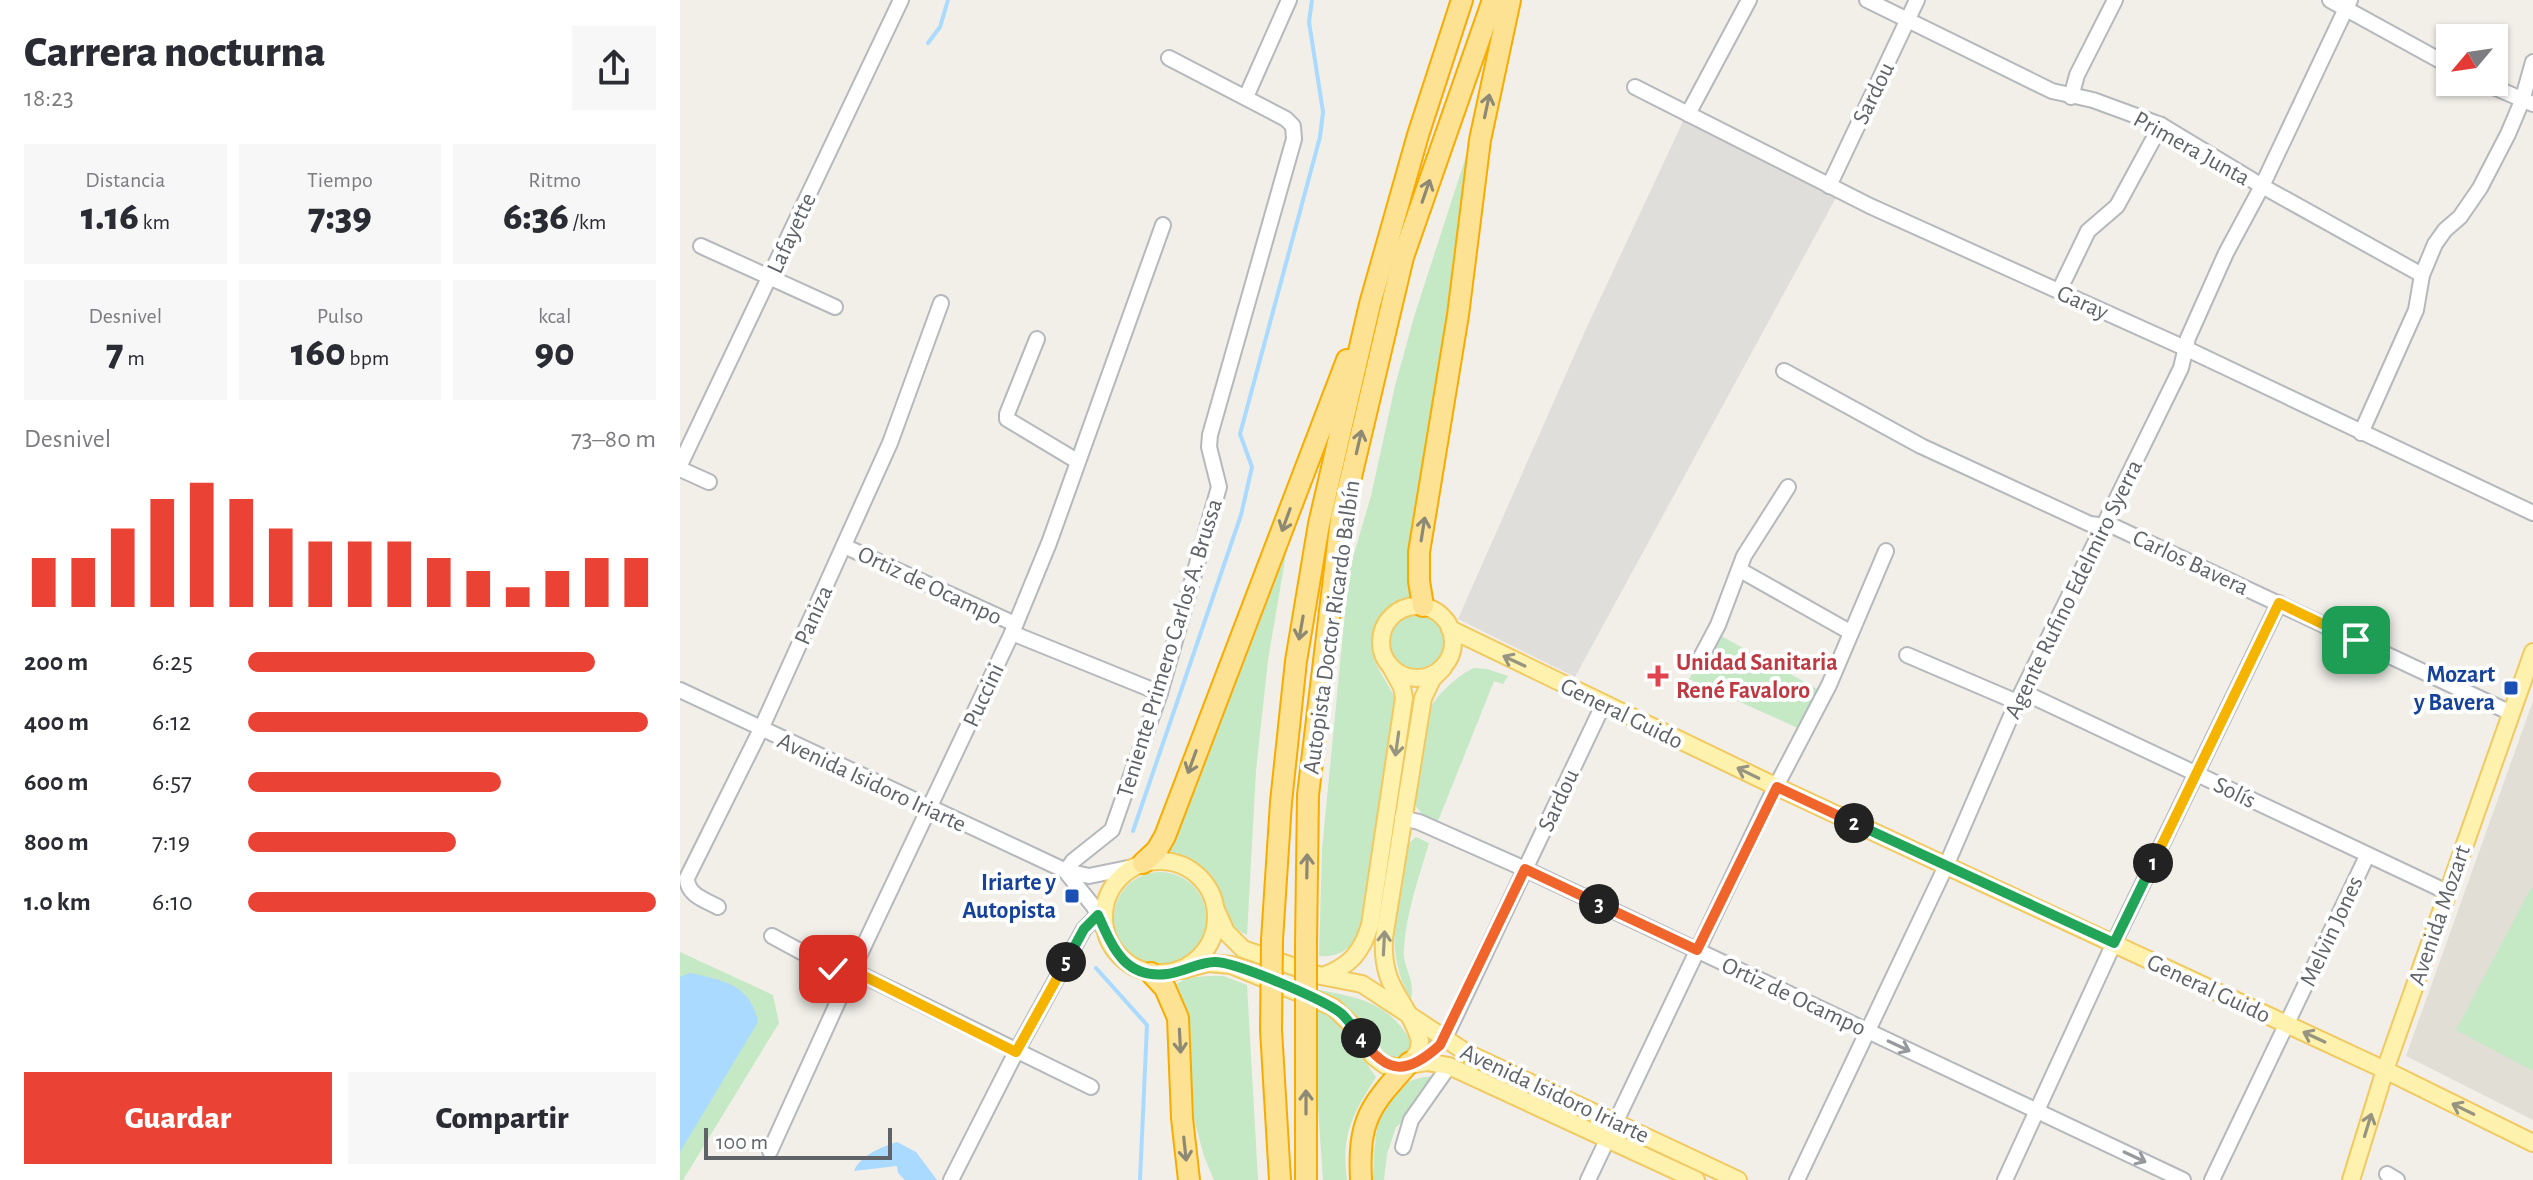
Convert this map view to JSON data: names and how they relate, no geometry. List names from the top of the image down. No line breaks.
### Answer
{"streets":{"highway":["Autopista Doctor Ricardo Balbín"],"main road":["General Guido","Avenida Isidoro Iriarte","Avenida Mozart"],"street":["Sardou","Primera Junta","Lafayette","Garay","Carlos Bavera","Ortiz de Ocampo","Agente Rufino Edelmiro Syerra","Paniza","Teniente Primero Carlos A. Brussa","Puccini","Solís","Melvin Jones"]},"crossings":[["Sardou","Primera Junta"],["Sardou","Garay"],["Sardou","Ortiz de Ocampo"],["Sardou","General Guido"],["Sardou","Avenida Isidoro Iriarte"],["Primera Junta","Agente Rufino Edelmiro Syerra"],["Garay","Agente Rufino Edelmiro Syerra"],["Carlos Bavera","Agente Rufino Edelmiro Syerra"],["Carlos Bavera","Avenida Mozart"],["Ortiz de Ocampo","Agente Rufino Edelmiro Syerra"],["Ortiz de Ocampo","Paniza"],["Ortiz de Ocampo","Teniente Primero Carlos A. Brussa"],["Ortiz de Ocampo","Puccini"],["Agente Rufino Edelmiro Syerra","General Guido"],["Agente Rufino Edelmiro Syerra","Solís"],["Paniza","Avenida Isidoro Iriarte"],["Teniente Primero Carlos A. Brussa","Avenida Isidoro Iriarte"],["Puccini","Avenida Isidoro Iriarte"],["General Guido","Avenida Mozart"],["General Guido","Melvin Jones"],["Solís","Avenida Mozart"],["Solís","Melvin Jones"]],"one_way":["General Guido"],"places":{"health":["Unidad Sanitaria René Favaloro"],"transit":["Mozart y Bavera","Iriarte y Autopista"]},"scale_bar":"100 m","north":"bottom left","page":{"heading":["Carrera nocturna","18:23"],"stats":[["Distancia","1.16 km"],["Tiempo","7:39"],["Ritmo","6:36 /km"],["Desnivel","7 m"],["Pulso","160 bpm"],["kcal","90"]],"chart":["Desnivel","73–80 m"],"list":[{"name":"200 m","note":"6:25"},{"name":"400 m","note":"6:12"},{"name":"600 m","note":"6:57"},{"name":"800 m","note":"7:19"},{"name":"1.0 km","note":"6:10"}],"pins":["2","1","3","5","4"],"buttons":["Guardar","Compartir"],"scale":"100 m"}}
